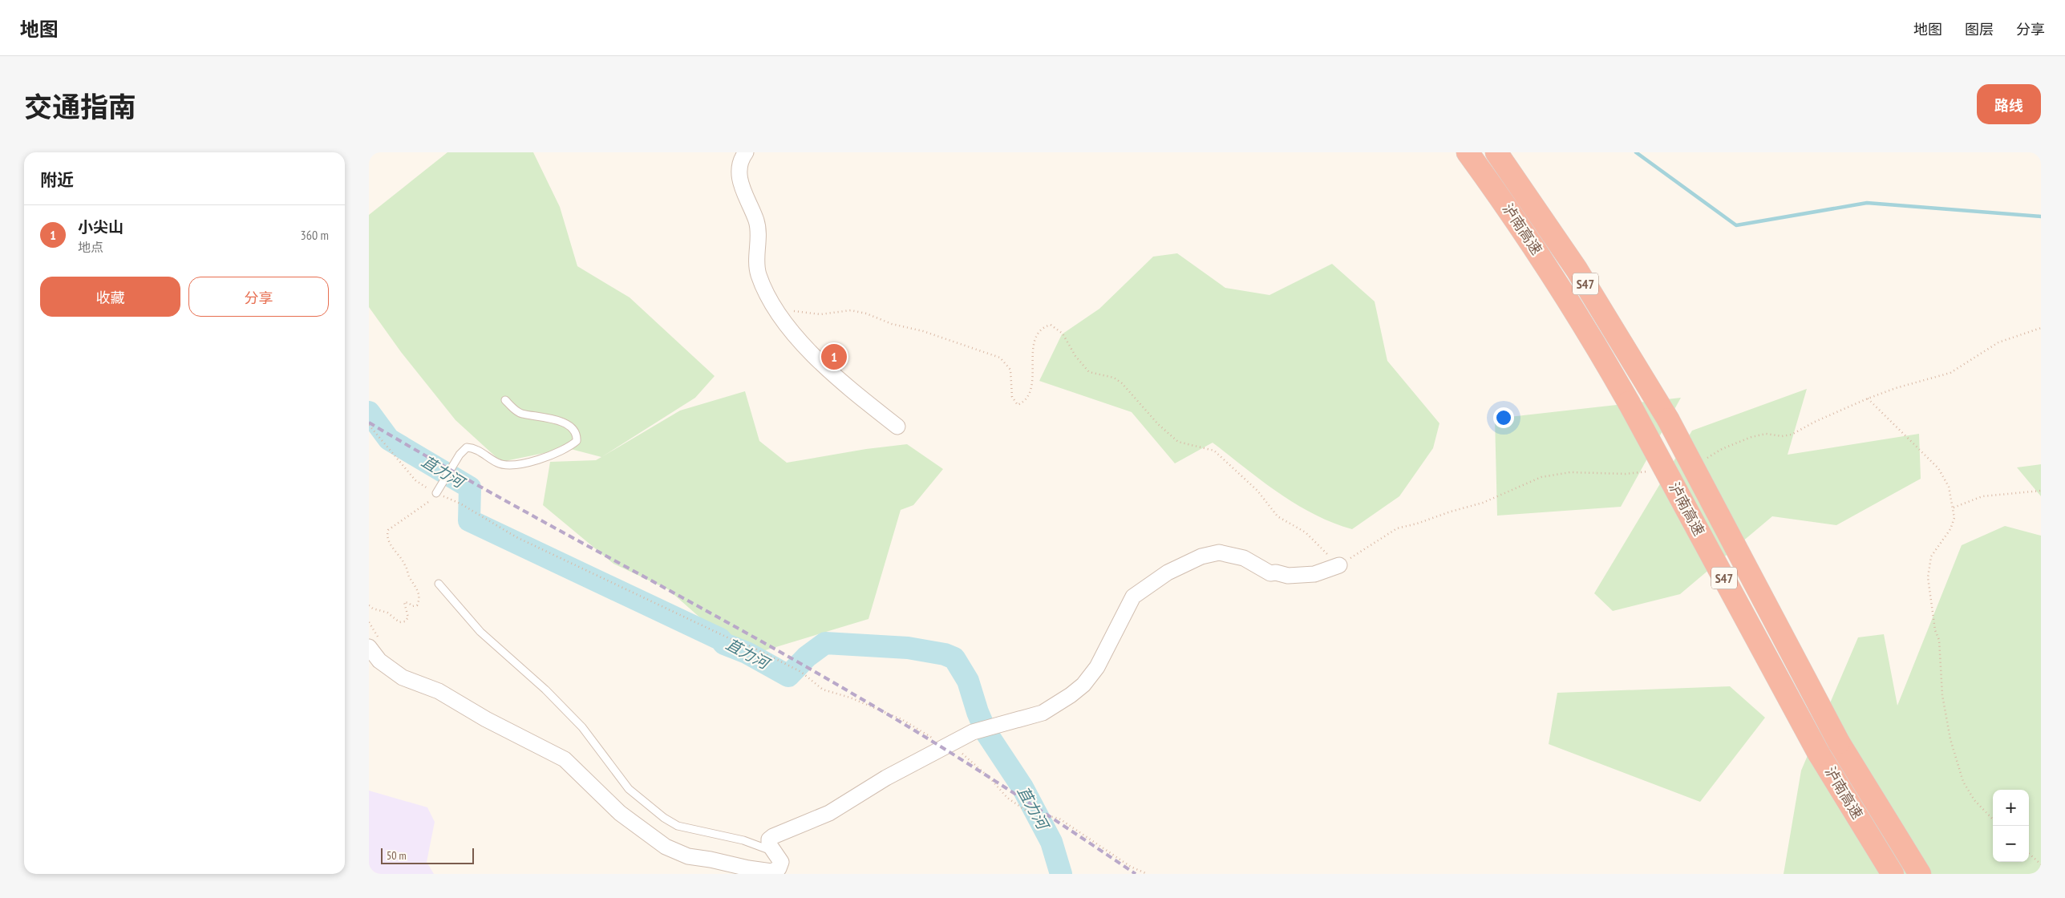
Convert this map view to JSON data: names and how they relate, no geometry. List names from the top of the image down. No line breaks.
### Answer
{"streets":{"highway":["泸南高速","S47"]},"water":["苴力河"],"scale_bar":"50 m","page":{"header":"地图","nav":["地图","图层","分享"],"title":"交通指南","buttons":["路线",["收藏","分享"]],"heading":"附近","list":[{"mark":"1","name":"小尖山","note":"地点","value":"360 m"}],"pins":"1","map_buttons":["+","−"],"scale":"50 m"}}
